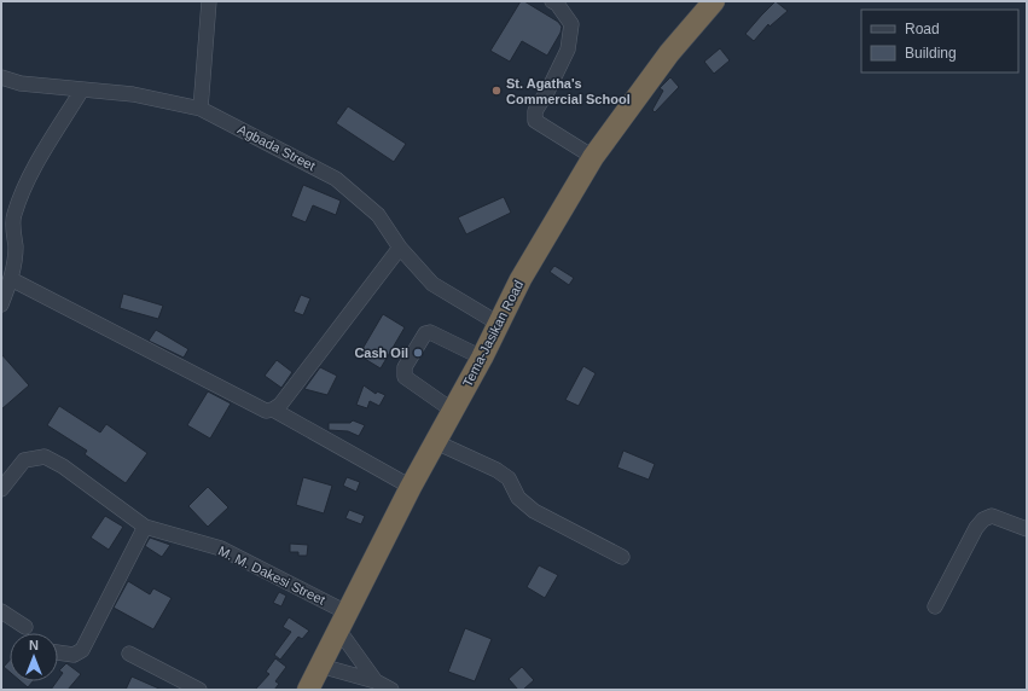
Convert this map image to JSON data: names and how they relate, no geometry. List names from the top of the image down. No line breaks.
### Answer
{"streets":{"highway":["Tema-Jasikan Road"],"street":["Agbada Street","M. M. Dakesi Street"]},"crossings":[["Agbada Street","Tema-Jasikan Road"],["Tema-Jasikan Road","M. M. Dakesi Street"]],"places":["St. Agatha's Commercial School","Cash Oil"],"legend":["Road","Building"],"north":"top"}
